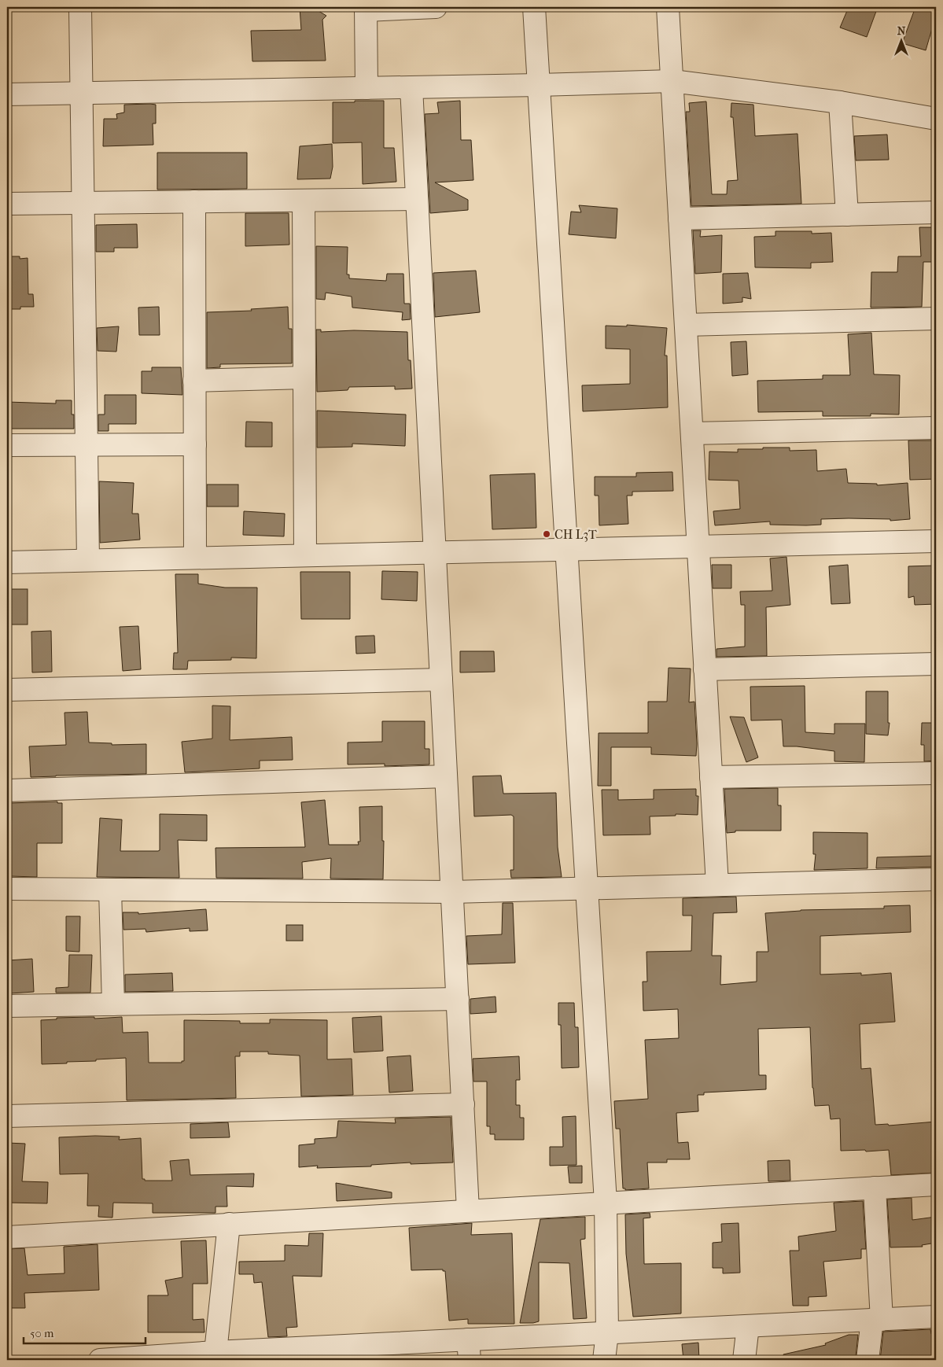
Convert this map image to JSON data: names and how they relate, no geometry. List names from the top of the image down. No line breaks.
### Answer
{"places":["CH L3T"],"scale_bar":"50 m","north":"top"}
